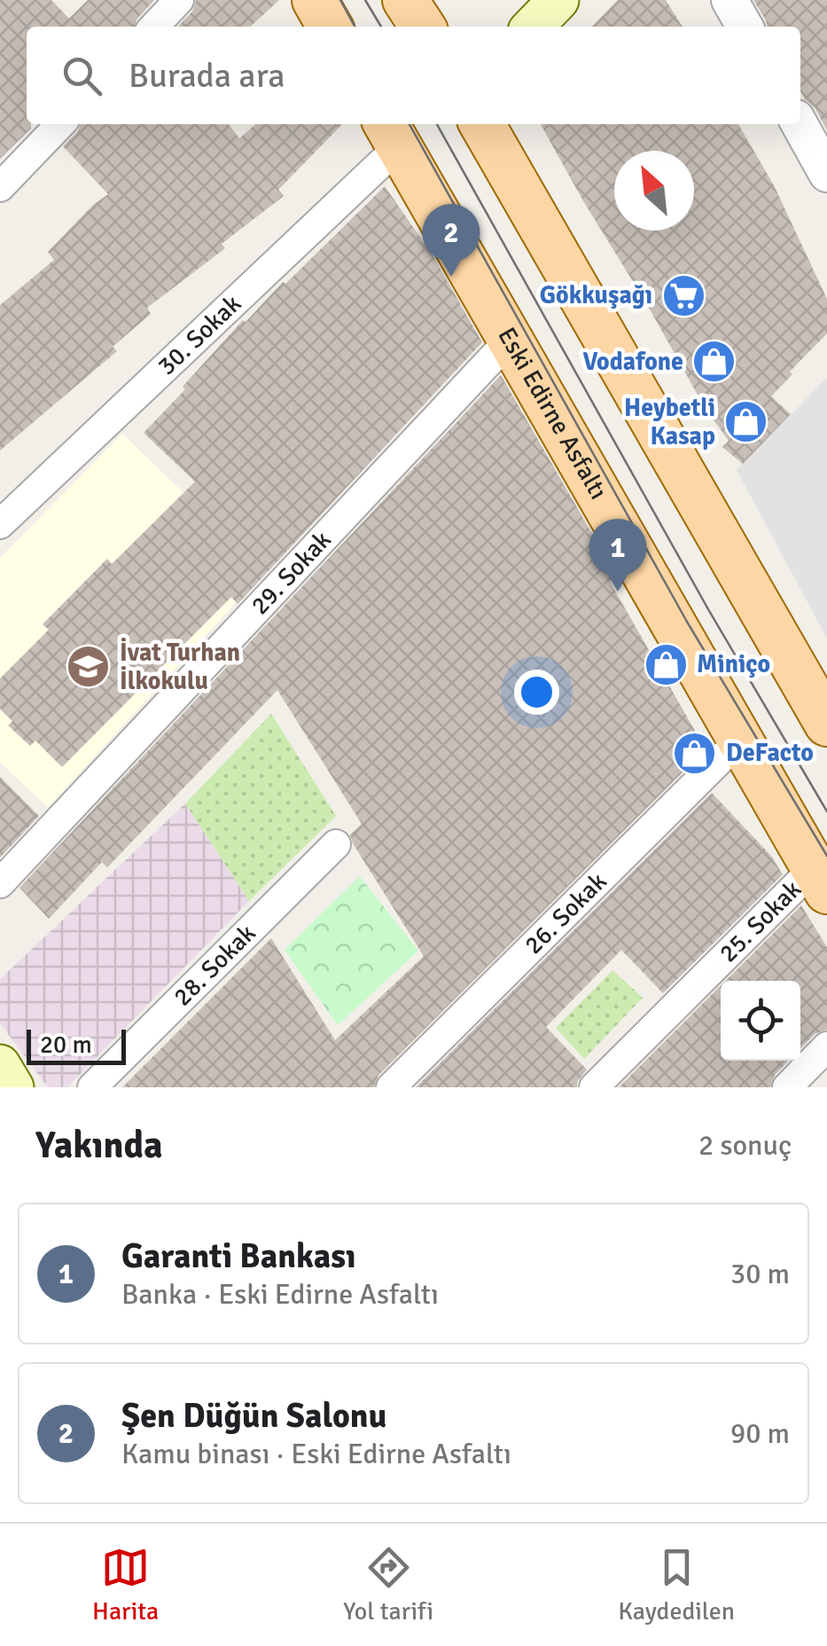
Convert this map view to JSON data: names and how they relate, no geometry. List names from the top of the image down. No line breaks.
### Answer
{"streets":{"main road":["Eski Edirne Asfaltı"],"street":["30. Sokak","29. Sokak","26. Sokak","25. Sokak","28. Sokak"]},"crossings":[["30. Sokak","Eski Edirne Asfaltı"],["Eski Edirne Asfaltı","29. Sokak"],["Eski Edirne Asfaltı","26. Sokak"],["Eski Edirne Asfaltı","25. Sokak"]],"places":{"supermarket":["Gökkuşağı"],"shop":["Vodafone","Heybetli Kasap","Miniço","DeFacto"],"school or university":["İvat Turhan İlkokulu"]},"scale_bar":"20 m","north":"top left","page":{"search":"Burada ara","pins":["2","1"],"scale":"20 m","heading":["Yakında","2 sonuç"],"list":[{"mark":"1","name":"Garanti Bankası","note":"Banka · Eski Edirne Asfaltı","value":"30 m"},{"mark":"2","name":"Şen Düğün Salonu","note":"Kamu binası · Eski Edirne Asfaltı","value":"90 m"}],"nav":["Harita","Yol tarifi","Kaydedilen"]}}
